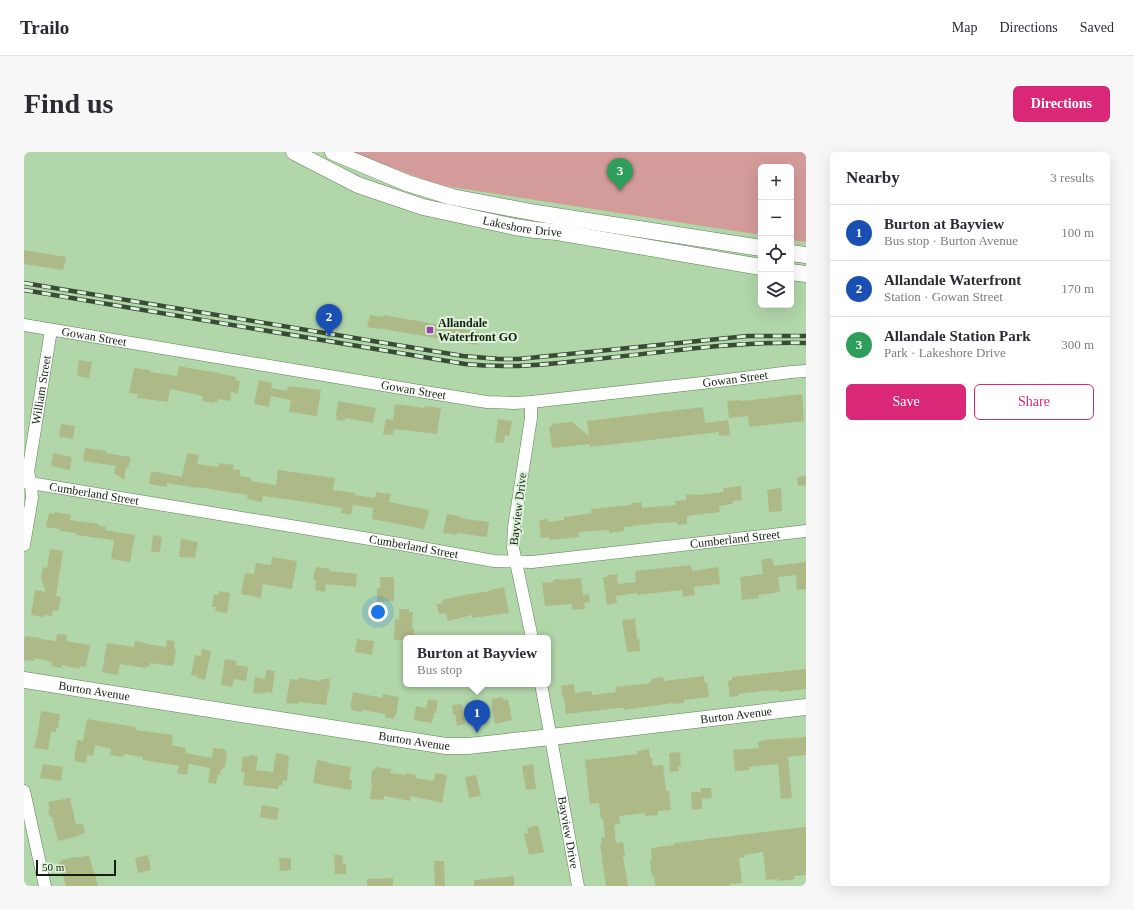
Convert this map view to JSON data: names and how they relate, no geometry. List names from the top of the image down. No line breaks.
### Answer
{"streets":{"main road":["Lakeshore Drive","Burton Avenue"],"street":["Gowan Street","William Street","Cumberland Street","Bayview Drive"]},"crossings":[["Gowan Street","William Street"],["Gowan Street","Bayview Drive"],["William Street","Cumberland Street"],["Cumberland Street","Bayview Drive"],["Bayview Drive","Burton Avenue"]],"places":{"transit":["Allandale Waterfront GO"]},"scale_bar":"50 m","page":{"header":"Trailo","nav":["Map","Directions","Saved"],"buttons":["Directions",["Save","Share"]],"title":"Find us","heading":["Nearby","3 results"],"pins":["3","2","1"],"map_buttons":["+","−"],"list":[{"mark":"1","name":"Burton at Bayview","note":"Bus stop · Burton Avenue","value":"100 m"},{"mark":"2","name":"Allandale Waterfront","note":"Station · Gowan Street","value":"170 m"},{"mark":"3","name":"Allandale Station Park","note":"Park · Lakeshore Drive","value":"300 m"}],"popup":["Burton at Bayview","Bus stop"],"scale":"50 m"}}
